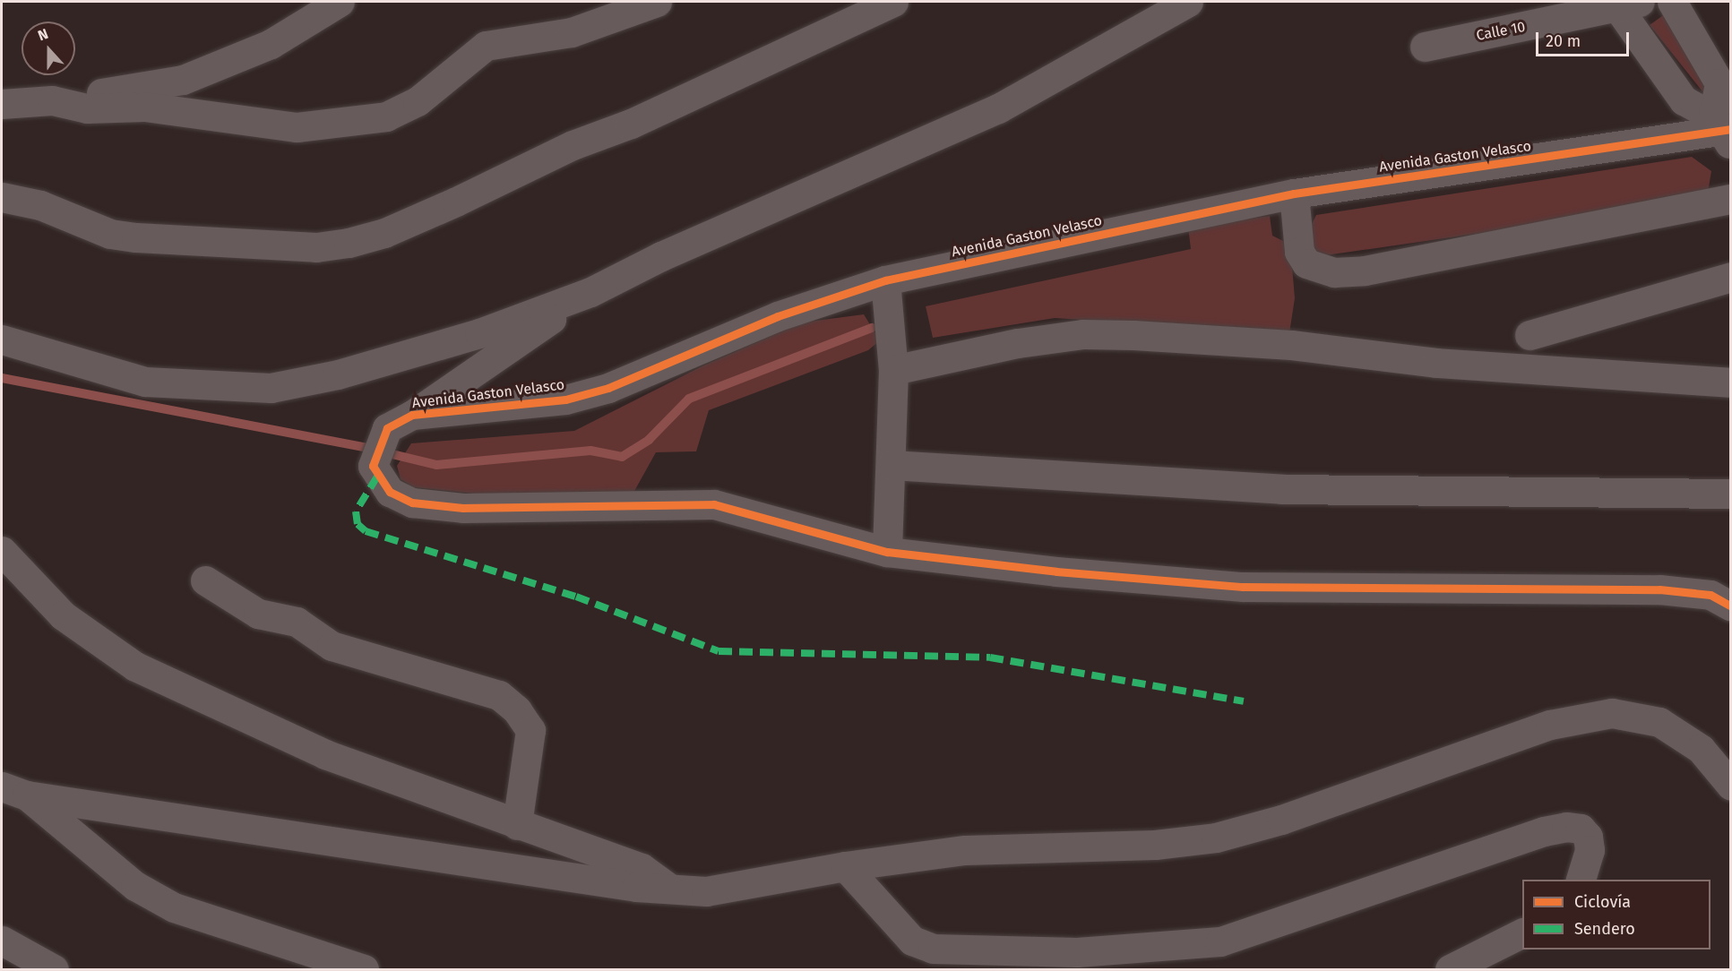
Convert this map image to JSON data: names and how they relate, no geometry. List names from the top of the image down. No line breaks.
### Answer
{"streets":{"street":["Calle 10","Avenida Gaston Velasco"]},"legend":["Ciclovía","Sendero"],"scale_bar":"20 m","north":"top"}
